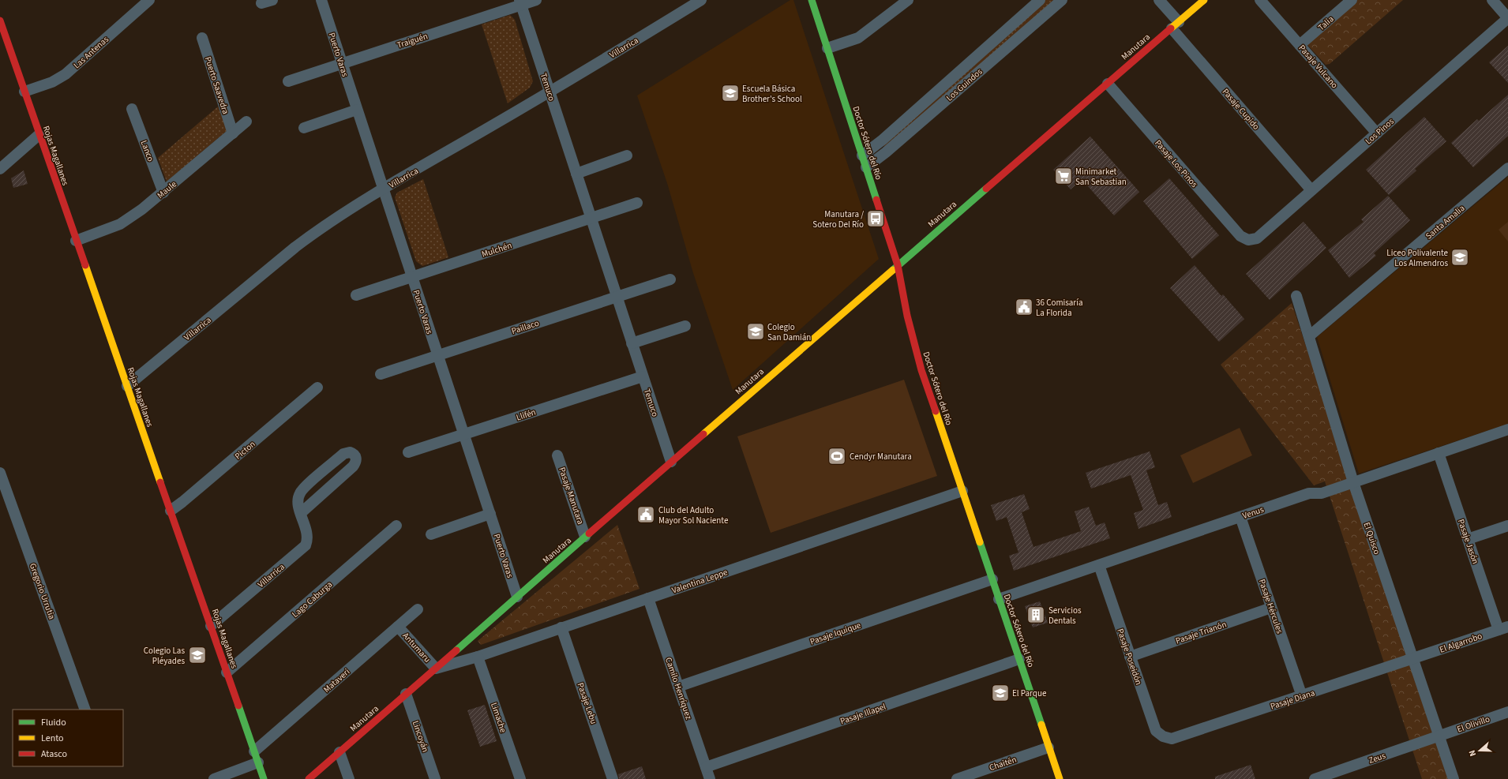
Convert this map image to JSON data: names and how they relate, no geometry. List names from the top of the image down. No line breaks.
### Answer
{"streets":{"main road":["Manutara","Doctor Sótero del Río","Rojas Magallanes"],"street":["Talia","Traiguén","Villarrica","Las Antenas","Puerto Varas","Pasaje Vulcano","Los Guindos","Puerto Saavedra","Temuco","Pasaje Cupido","Los Pinos","Lanco","Pasaje Los Pinos","Maule","Santa Amalia","Mulchén","Paillaco","Llifén","Picton","Pasaje Manutara","Venus","El Quisco","Pasaje Jasón","Valentina Leppe","Gregorio Urrutia","Lago Caburga","Pasaje Hércules","Pasaje Trianón","Pasaje Iquique","El Algarrobo","Antumaru","Pasaje Poseidón","Mataveri","Camilo Henríquez","Pasaje Diana","Pasaje Lebu","Pasaje Illapel","Limache","El Olivillo","Lincoyán","Zeus","Chaitén"]},"crossings":[["Talia","Pasaje Vulcano"],["Traiguén","Puerto Varas"],["Traiguén","Temuco"],["Manutara","Puerto Varas"],["Manutara","Temuco"],["Manutara","Pasaje Cupido"],["Manutara","Doctor Sótero del Río"],["Manutara","Pasaje Los Pinos"],["Manutara","Pasaje Manutara"],["Manutara","Valentina Leppe"],["Manutara","Antumaru"],["Manutara","Lincoyán"],["Villarrica","Puerto Varas"],["Villarrica","Temuco"],["Villarrica","Rojas Magallanes"],["Las Antenas","Rojas Magallanes"],["Puerto Varas","Mulchén"],["Puerto Varas","Paillaco"],["Puerto Varas","Llifén"],["Pasaje Vulcano","Los Pinos"],["Los Guindos","Doctor Sótero del Río"],["Puerto Saavedra","Maule"],["Temuco","Mulchén"],["Temuco","Paillaco"],["Temuco","Llifén"],["Pasaje Cupido","Los Pinos"],["Los Pinos","Pasaje Los Pinos"],["Doctor Sótero del Río","Venus"],["Doctor Sótero del Río","Valentina Leppe"],["Doctor Sótero del Río","Pasaje Iquique"],["Doctor Sótero del Río","Pasaje Illapel"],["Doctor Sótero del Río","Chaitén"],["Lanco","Maule"],["Rojas Magallanes","Maule"],["Rojas Magallanes","Picton"],["Rojas Magallanes","Lago Caburga"],["Rojas Magallanes","Mataveri"],["Santa Amalia","El Quisco"],["Venus","El Quisco"],["Venus","Pasaje Jasón"],["Venus","Pasaje Hércules"],["Venus","Pasaje Poseidón"],["El Quisco","El Algarrobo"],["El Quisco","Pasaje Diana"],["El Quisco","El Olivillo"],["El Quisco","Zeus"],["Pasaje Jasón","El Algarrobo"],["Valentina Leppe","Antumaru"],["Valentina Leppe","Camilo Henríquez"],["Valentina Leppe","Pasaje Lebu"],["Valentina Leppe","Limache"],["Pasaje Hércules","Pasaje Trianón"],["Pasaje Hércules","Pasaje Diana"],["Pasaje Trianón","Pasaje Poseidón"],["Pasaje Iquique","Camilo Henríquez"],["El Algarrobo","Pasaje Diana"],["Antumaru","Mataveri"],["Pasaje Poseidón","Pasaje Diana"],["Camilo Henríquez","Pasaje Illapel"],["El Olivillo","Zeus"]],"places":{"school or university":["Escuela Básica Brother's School","Liceo Polivalente Los Almendros","Colegio San Damián","Colegio Las Pléyades","El Parque"],"supermarket":["Minimarket San Sebastian"],"bus stop":["Manutara / Sotero Del Río"],"public building":["36 Comisaría La Florida","Club del Adulto Mayor Sol Naciente"],"sports":["Cendyr Manutara"],"building":["Servicios Dentals"]},"legend":["Fluido","Lento","Atasco"],"north":"left"}
